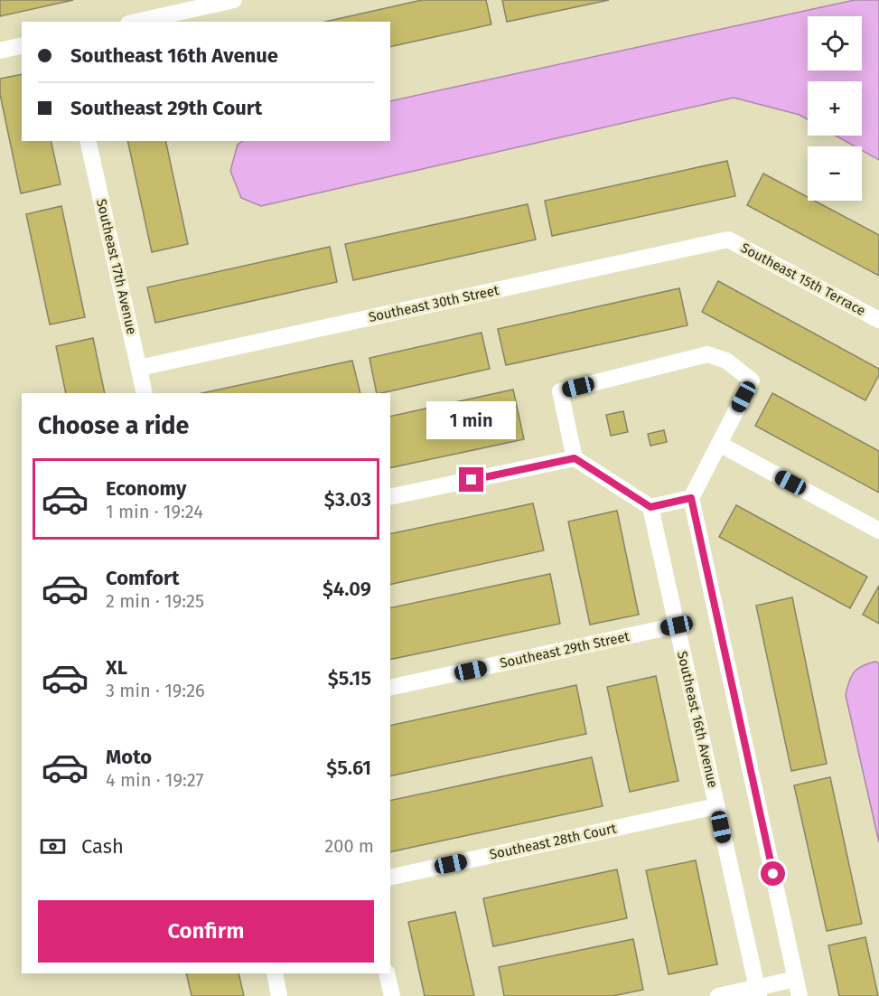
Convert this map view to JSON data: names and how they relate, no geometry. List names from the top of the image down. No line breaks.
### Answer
{"streets":{"street":["Southeast 17th Avenue","Southeast 15th Terrace","Southeast 30th Street","Southeast 29th Street","Southeast 16th Avenue","Southeast 28th Court"]},"crossings":[["Southeast 17th Avenue","Southeast 30th Street"],["Southeast 15th Terrace","Southeast 30th Street"],["Southeast 29th Street","Southeast 16th Avenue"],["Southeast 16th Avenue","Southeast 28th Court"]],"page":{"map_buttons":["+","−"],"banner":["Southeast 16th Avenue","Southeast 29th Court"],"heading":"Choose a ride","bubble":"1 min","list":[{"name":"Economy","note":"1 min · 19:24","value":"$3.03"},{"name":"Comfort","note":"2 min · 19:25","value":"$4.09"},{"name":"XL","note":"3 min · 19:26","value":"$5.15"},{"name":"Moto","note":"4 min · 19:27","value":"$5.61"}],"pay":["Cash","200 m"],"buttons":"Confirm"}}
